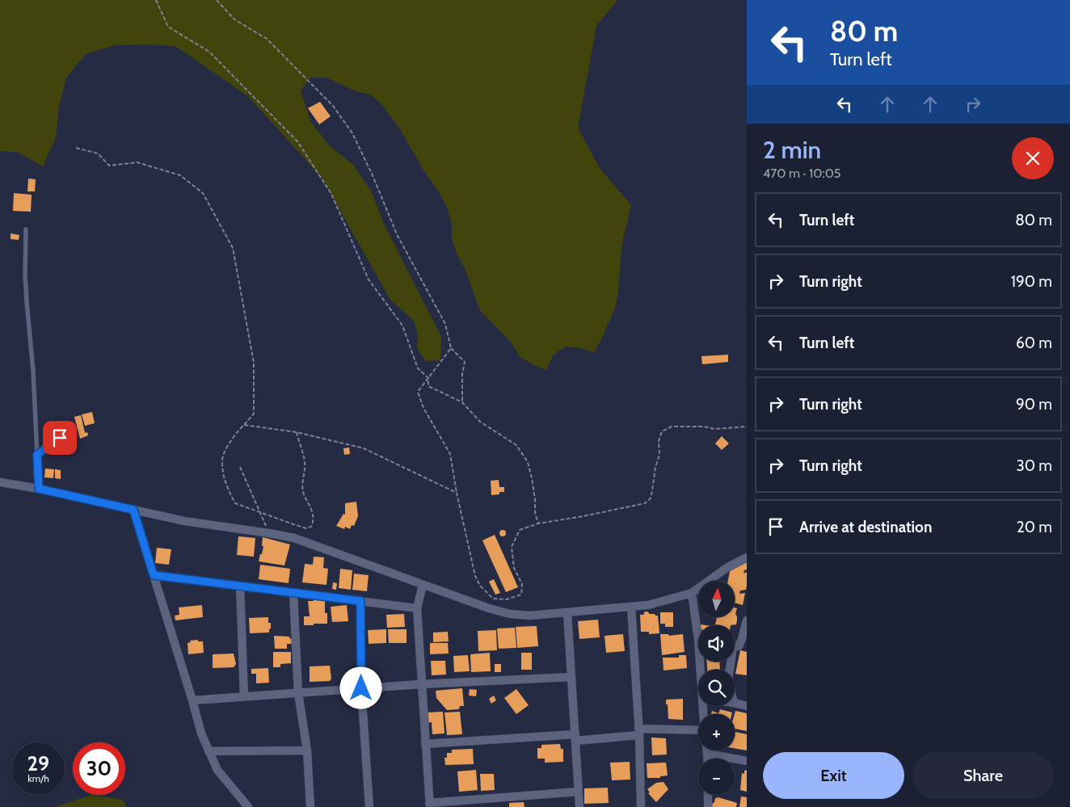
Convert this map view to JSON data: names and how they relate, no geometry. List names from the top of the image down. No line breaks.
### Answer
{"north":"top","page":{"turn":["80 m","Turn left"],"heading":["2 min","470 m · 10:05"],"list":[{"name":"Turn left","value":"80 m"},{"name":"Turn right","value":"190 m"},{"name":"Turn left","value":"60 m"},{"name":"Turn right","value":"90 m"},{"name":"Turn right","value":"30 m"},{"name":"Arrive at destination","value":"20 m"}],"map_buttons":["+","−"],"speed":"29 km/h","limit":"30","buttons":["Exit","Share"]}}
